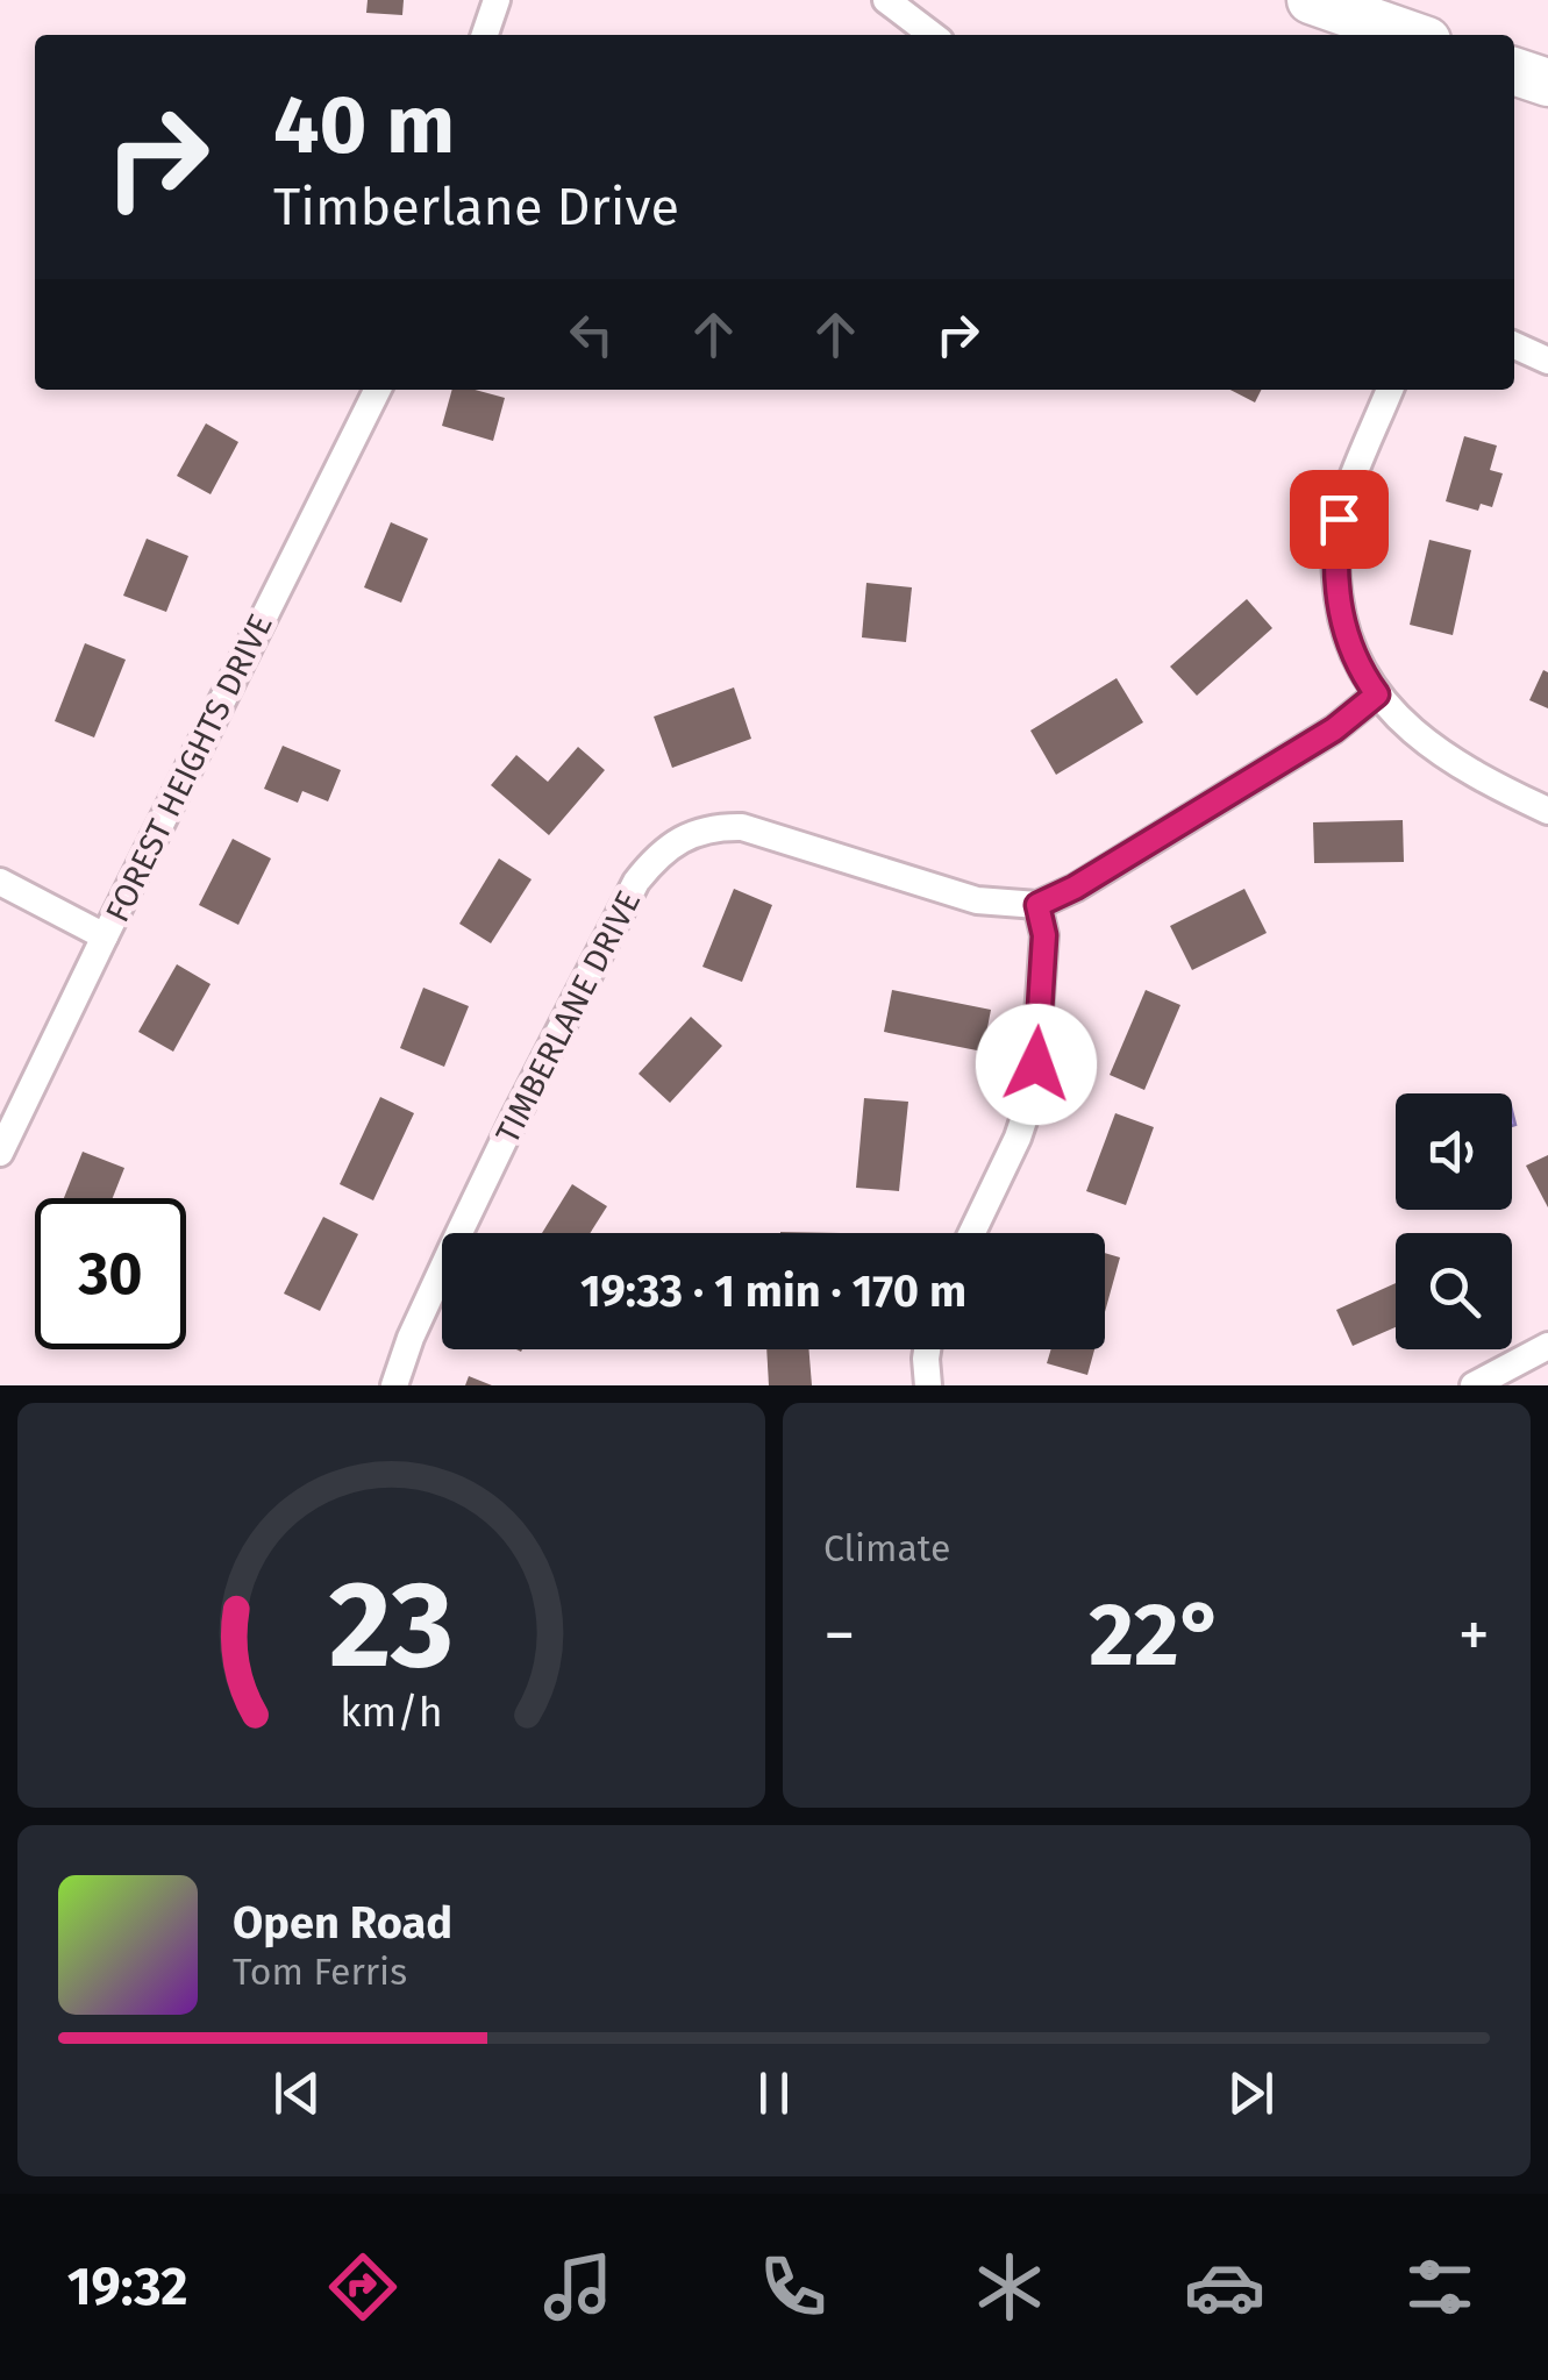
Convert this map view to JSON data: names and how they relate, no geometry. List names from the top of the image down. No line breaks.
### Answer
{"streets":{"street":["FOREST HEIGHTS DRIVE","TIMBERLANE DRIVE"]},"page":{"turn":["40 m","Timberlane Drive"],"limit":"30","trip":"19:33 · 1 min · 170 m","tile":"Climate","heat":["−","22°","+"],"song":["Open Road","Tom Ferris"],"tabs":"19:32","gauge":["23","km/h"]}}
